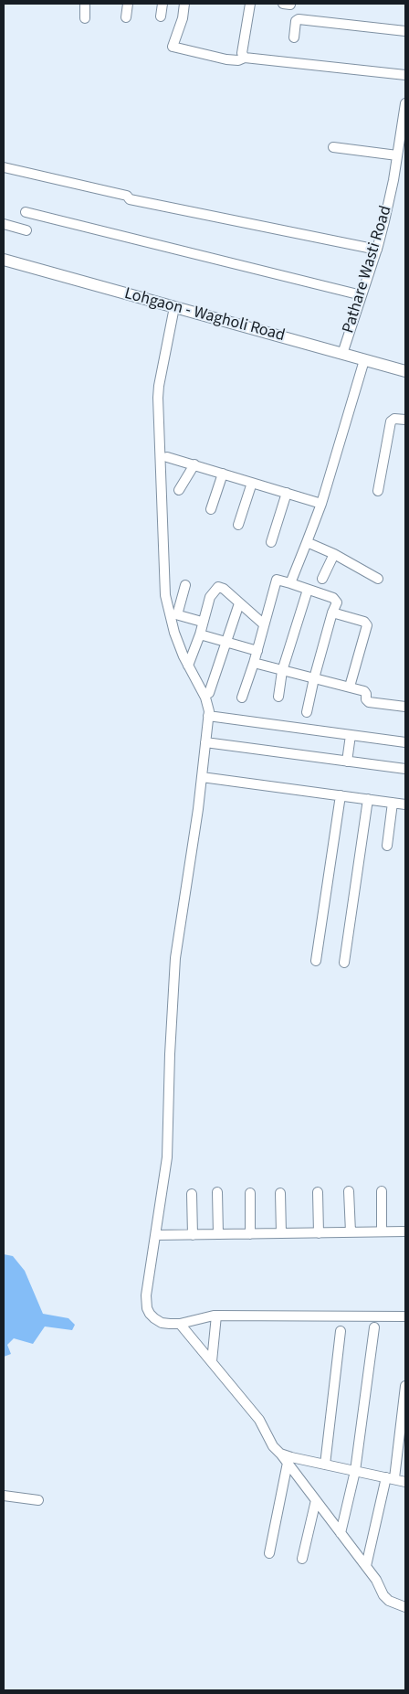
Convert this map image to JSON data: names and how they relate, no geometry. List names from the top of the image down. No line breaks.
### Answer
{"streets":{"main road":["Lohgaon - Wagholi Road"],"street":["Pathare Wasti Road"]},"crossings":[["Pathare Wasti Road","Lohgaon - Wagholi Road"]]}
